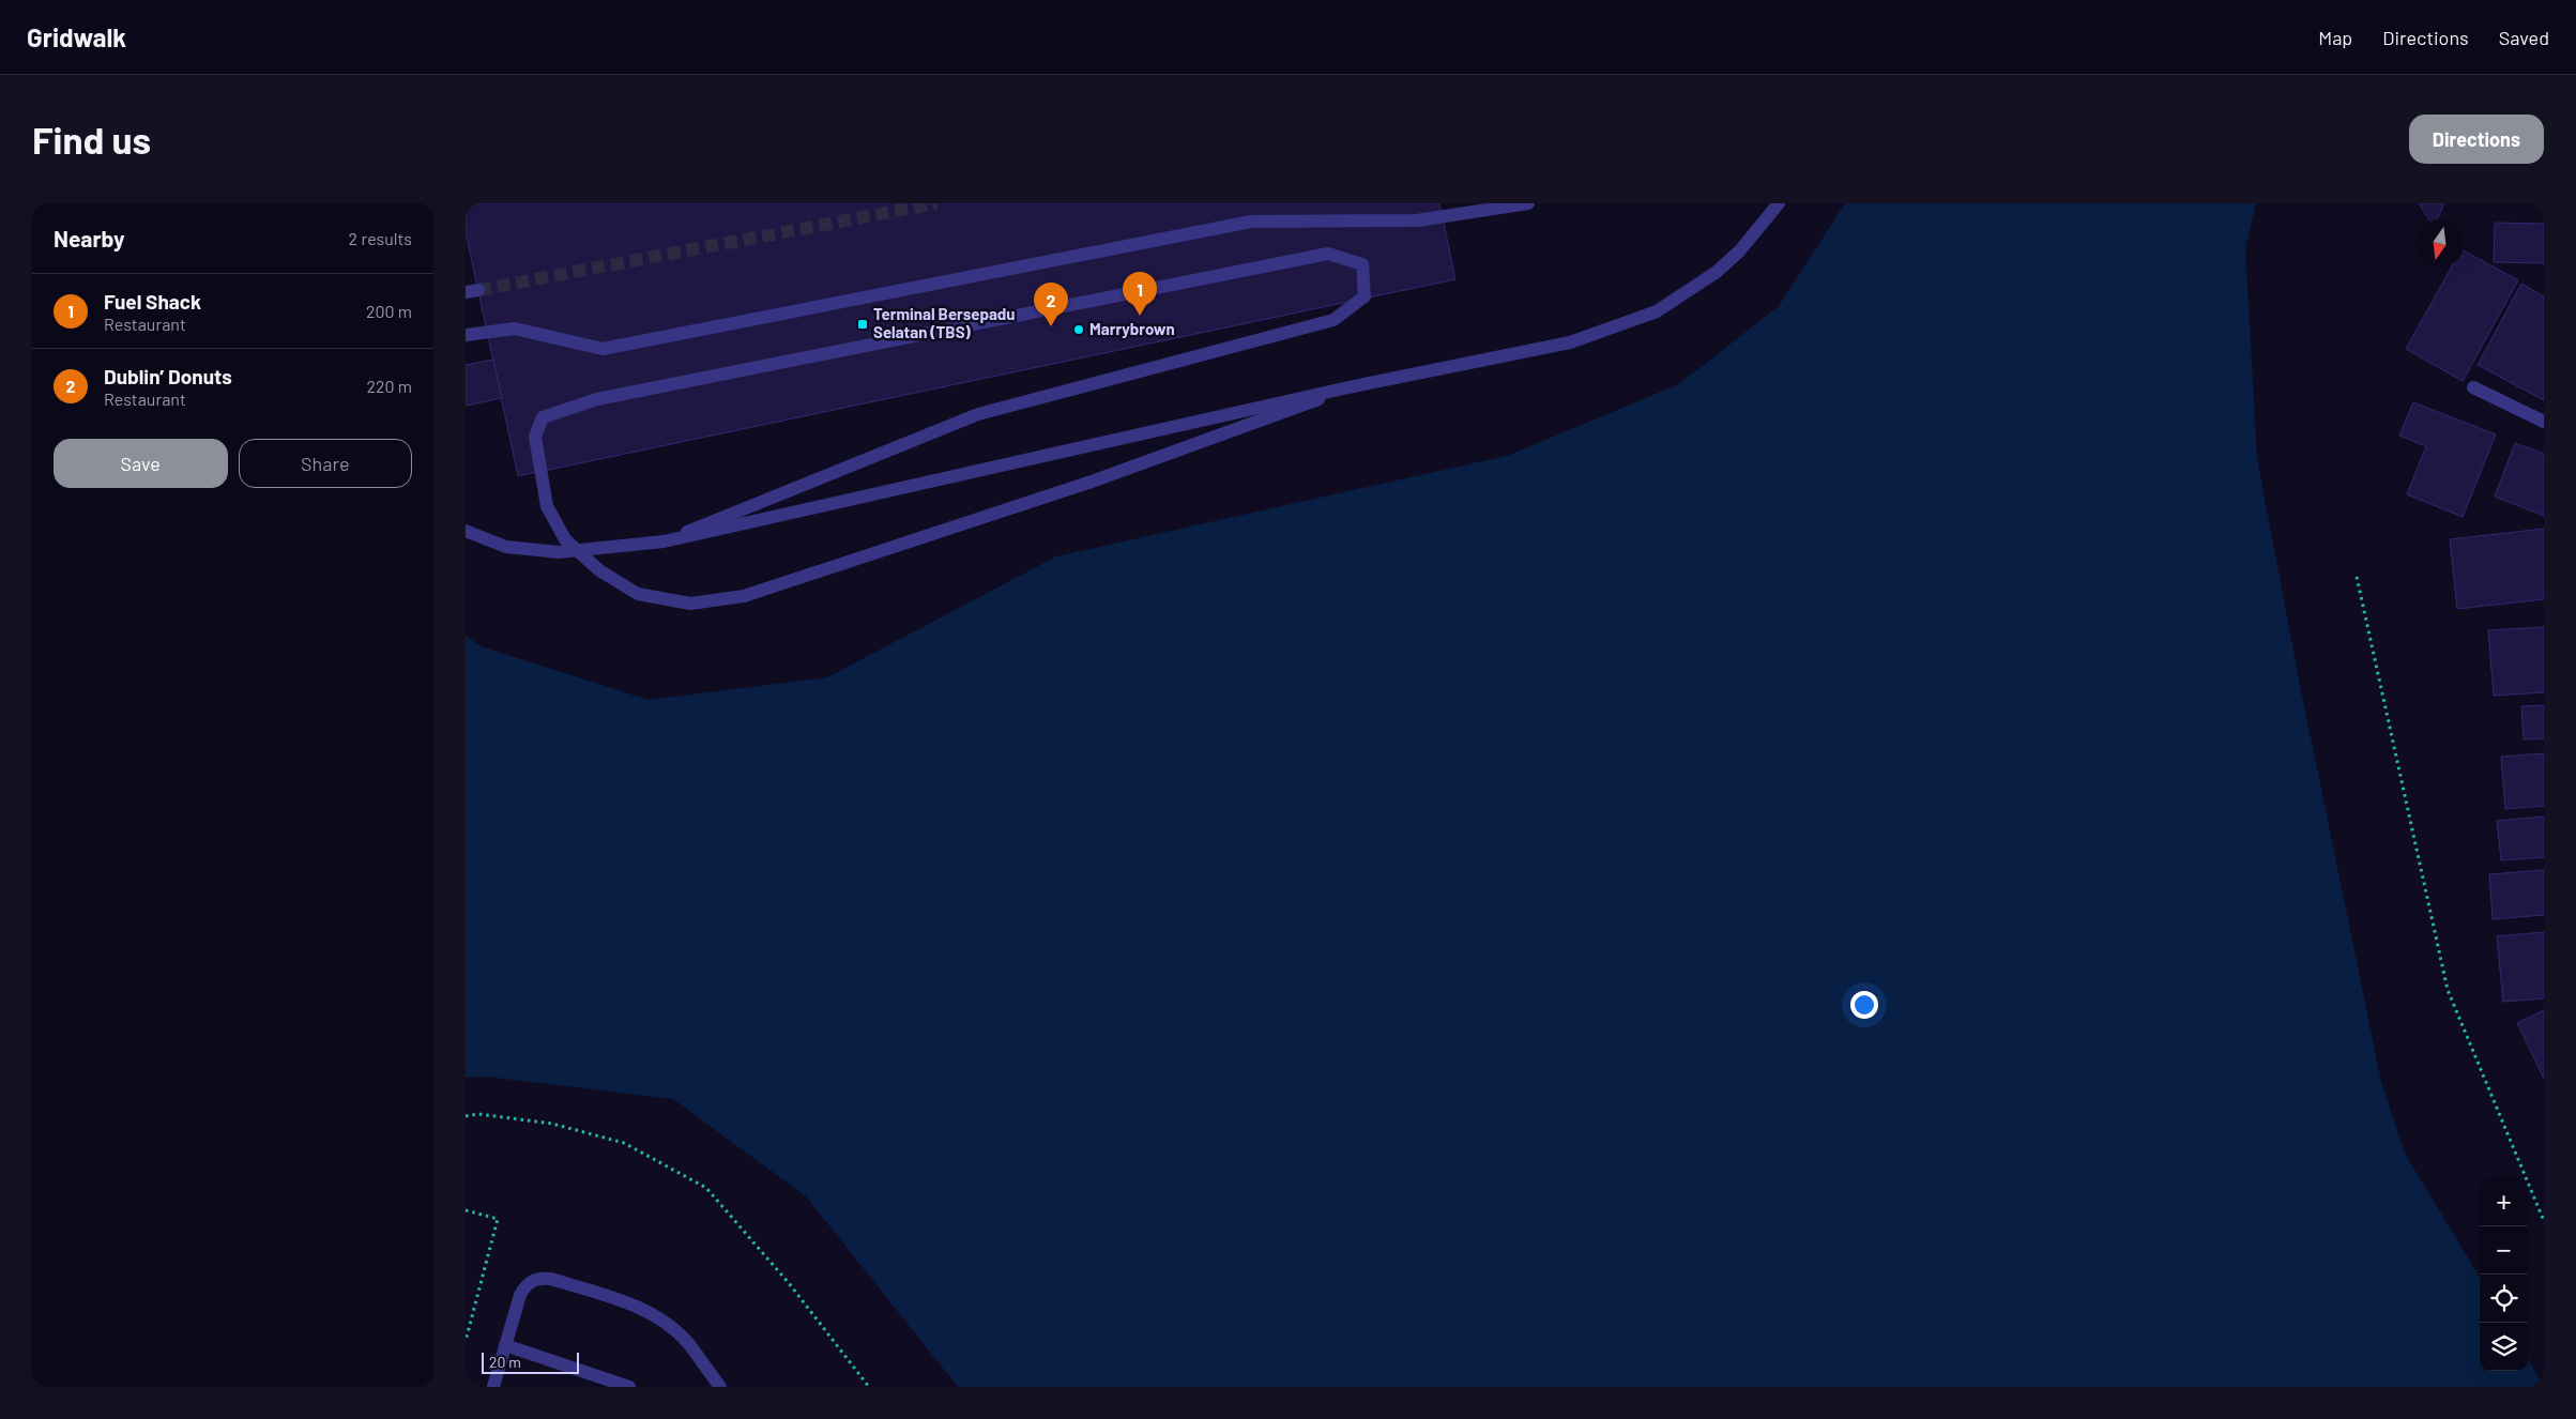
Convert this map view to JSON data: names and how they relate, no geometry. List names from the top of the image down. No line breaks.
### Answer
{"places":{"transit":["Terminal Bersepadu Selatan (TBS)"],"other":["Marrybrown"]},"scale_bar":"20 m","north":"bottom","page":{"header":"Gridwalk","nav":["Map","Directions","Saved"],"buttons":["Directions",["Save","Share"]],"title":"Find us","heading":["Nearby","2 results"],"pins":["1","2"],"list":[{"mark":"1","name":"Fuel Shack","note":"Restaurant","value":"200 m"},{"mark":"2","name":"Dublin’ Donuts","note":"Restaurant","value":"220 m"}],"map_buttons":["+","−"],"scale":"20 m"}}
